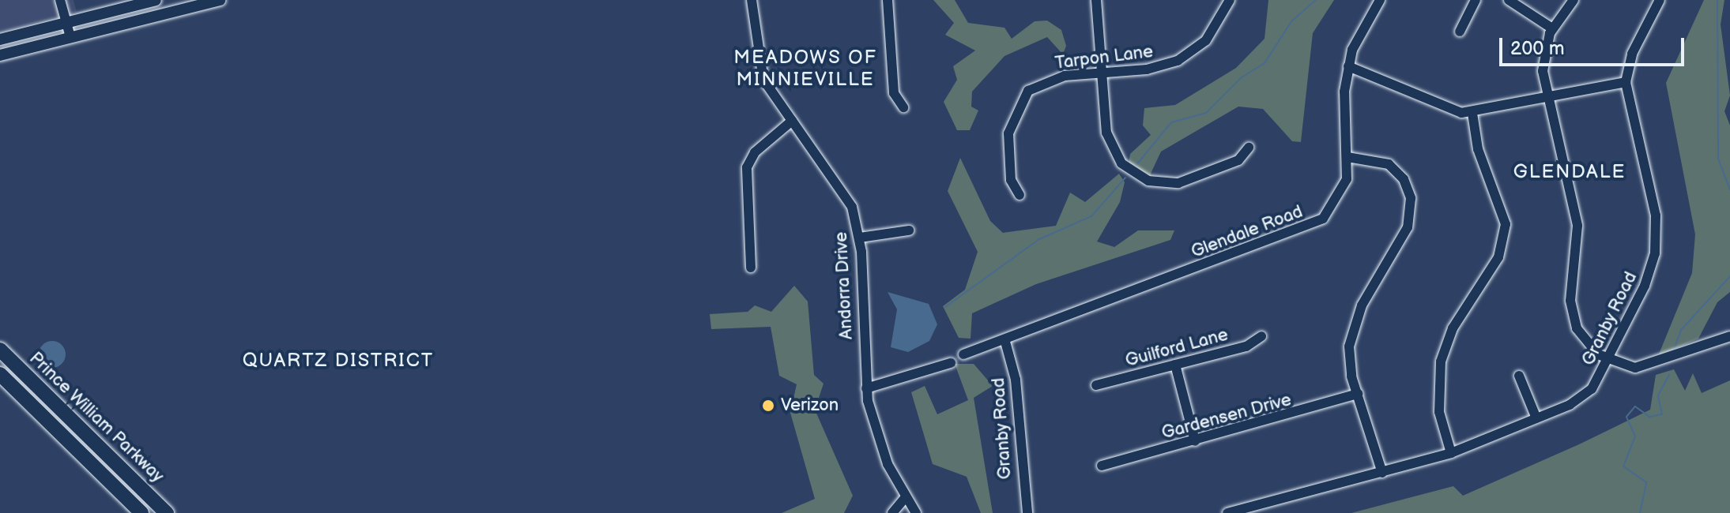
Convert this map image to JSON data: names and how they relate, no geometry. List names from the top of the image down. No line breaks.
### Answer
{"streets":{"highway":["Prince William Parkway"],"street":["Tarpon Lane","Glendale Road","Andorra Drive","Granby Road","Guilford Lane","Gardensen Drive"]},"crossings":[["Glendale Road","Granby Road"]],"districts":["MEADOWS OF MINNIEVILLE","GLENDALE","QUARTZ DISTRICT"],"places":["Verizon"],"scale_bar":"200 m"}
